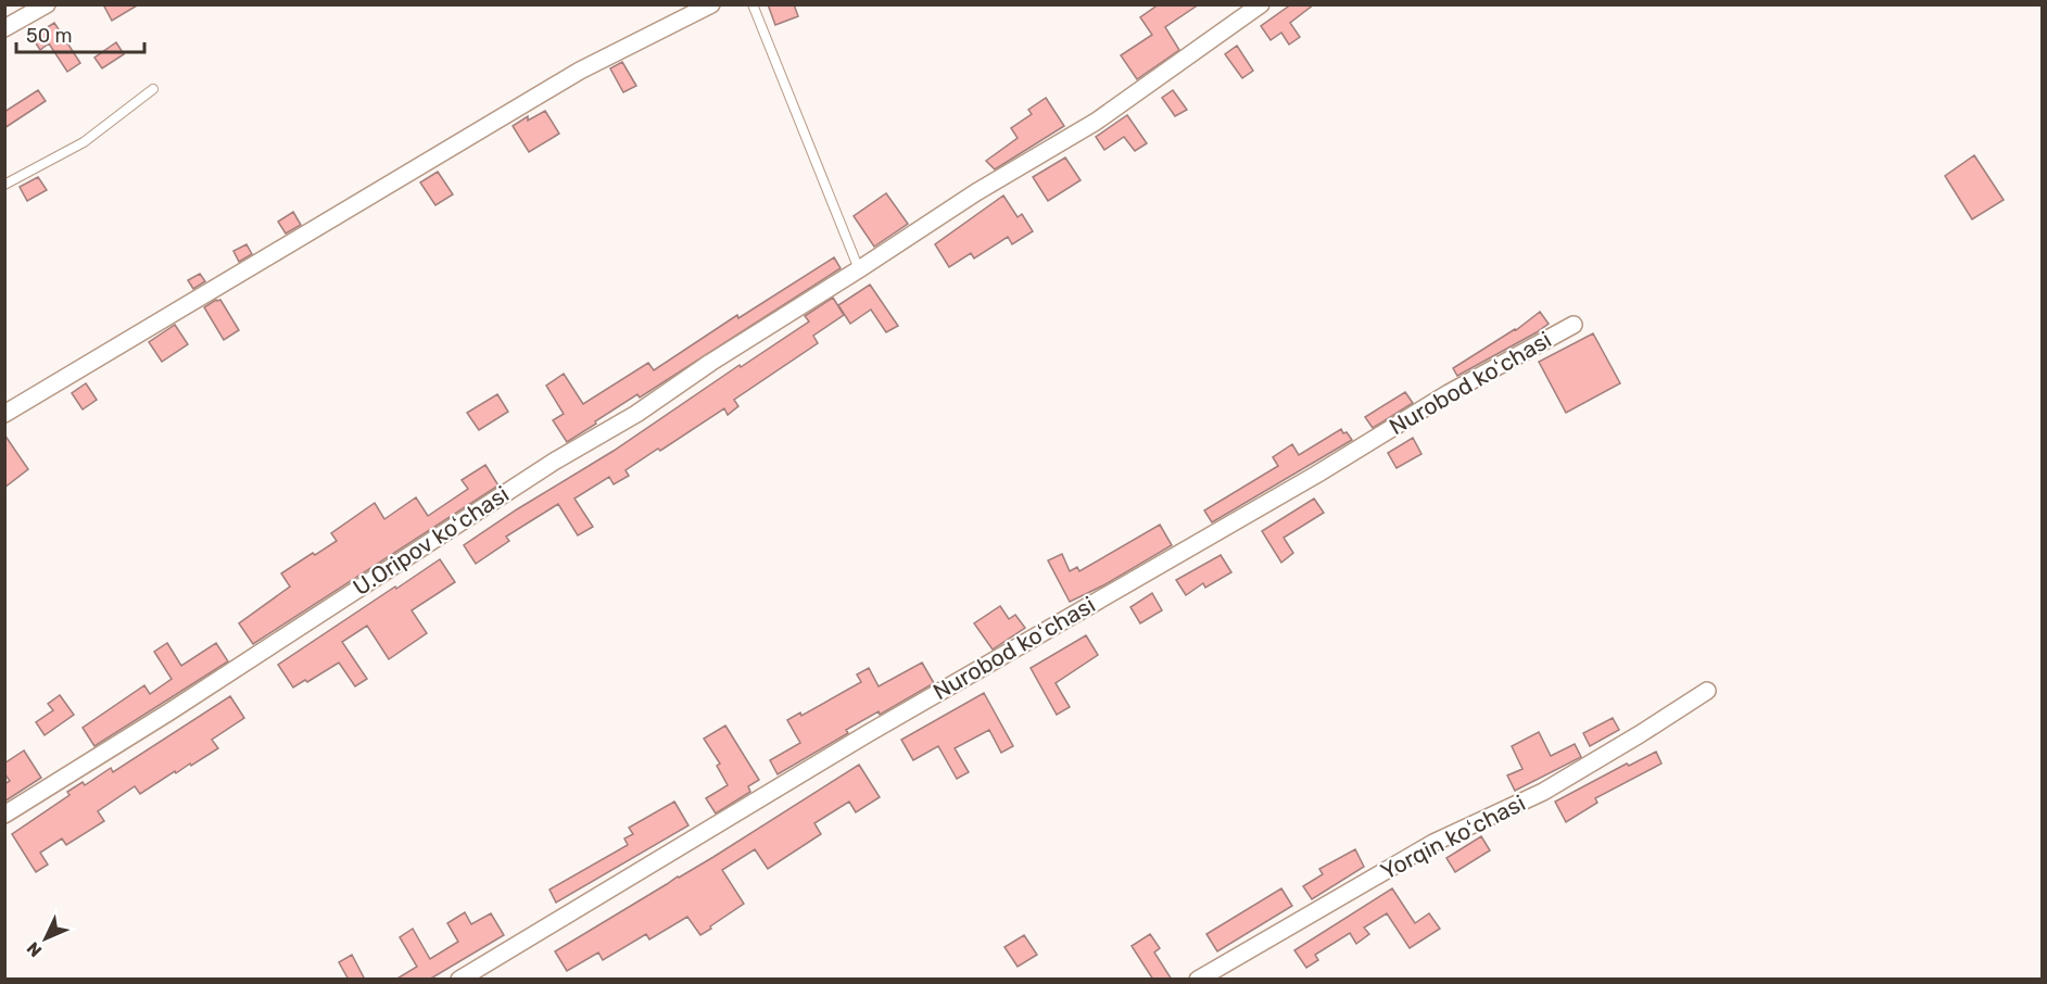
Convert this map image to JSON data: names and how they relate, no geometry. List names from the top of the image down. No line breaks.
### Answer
{"streets":{"street":["Nurobod koʻchasi","U.Oripov koʻchasi","Yorqin koʻchasi"]},"scale_bar":"50 m","north":"bottom left"}
